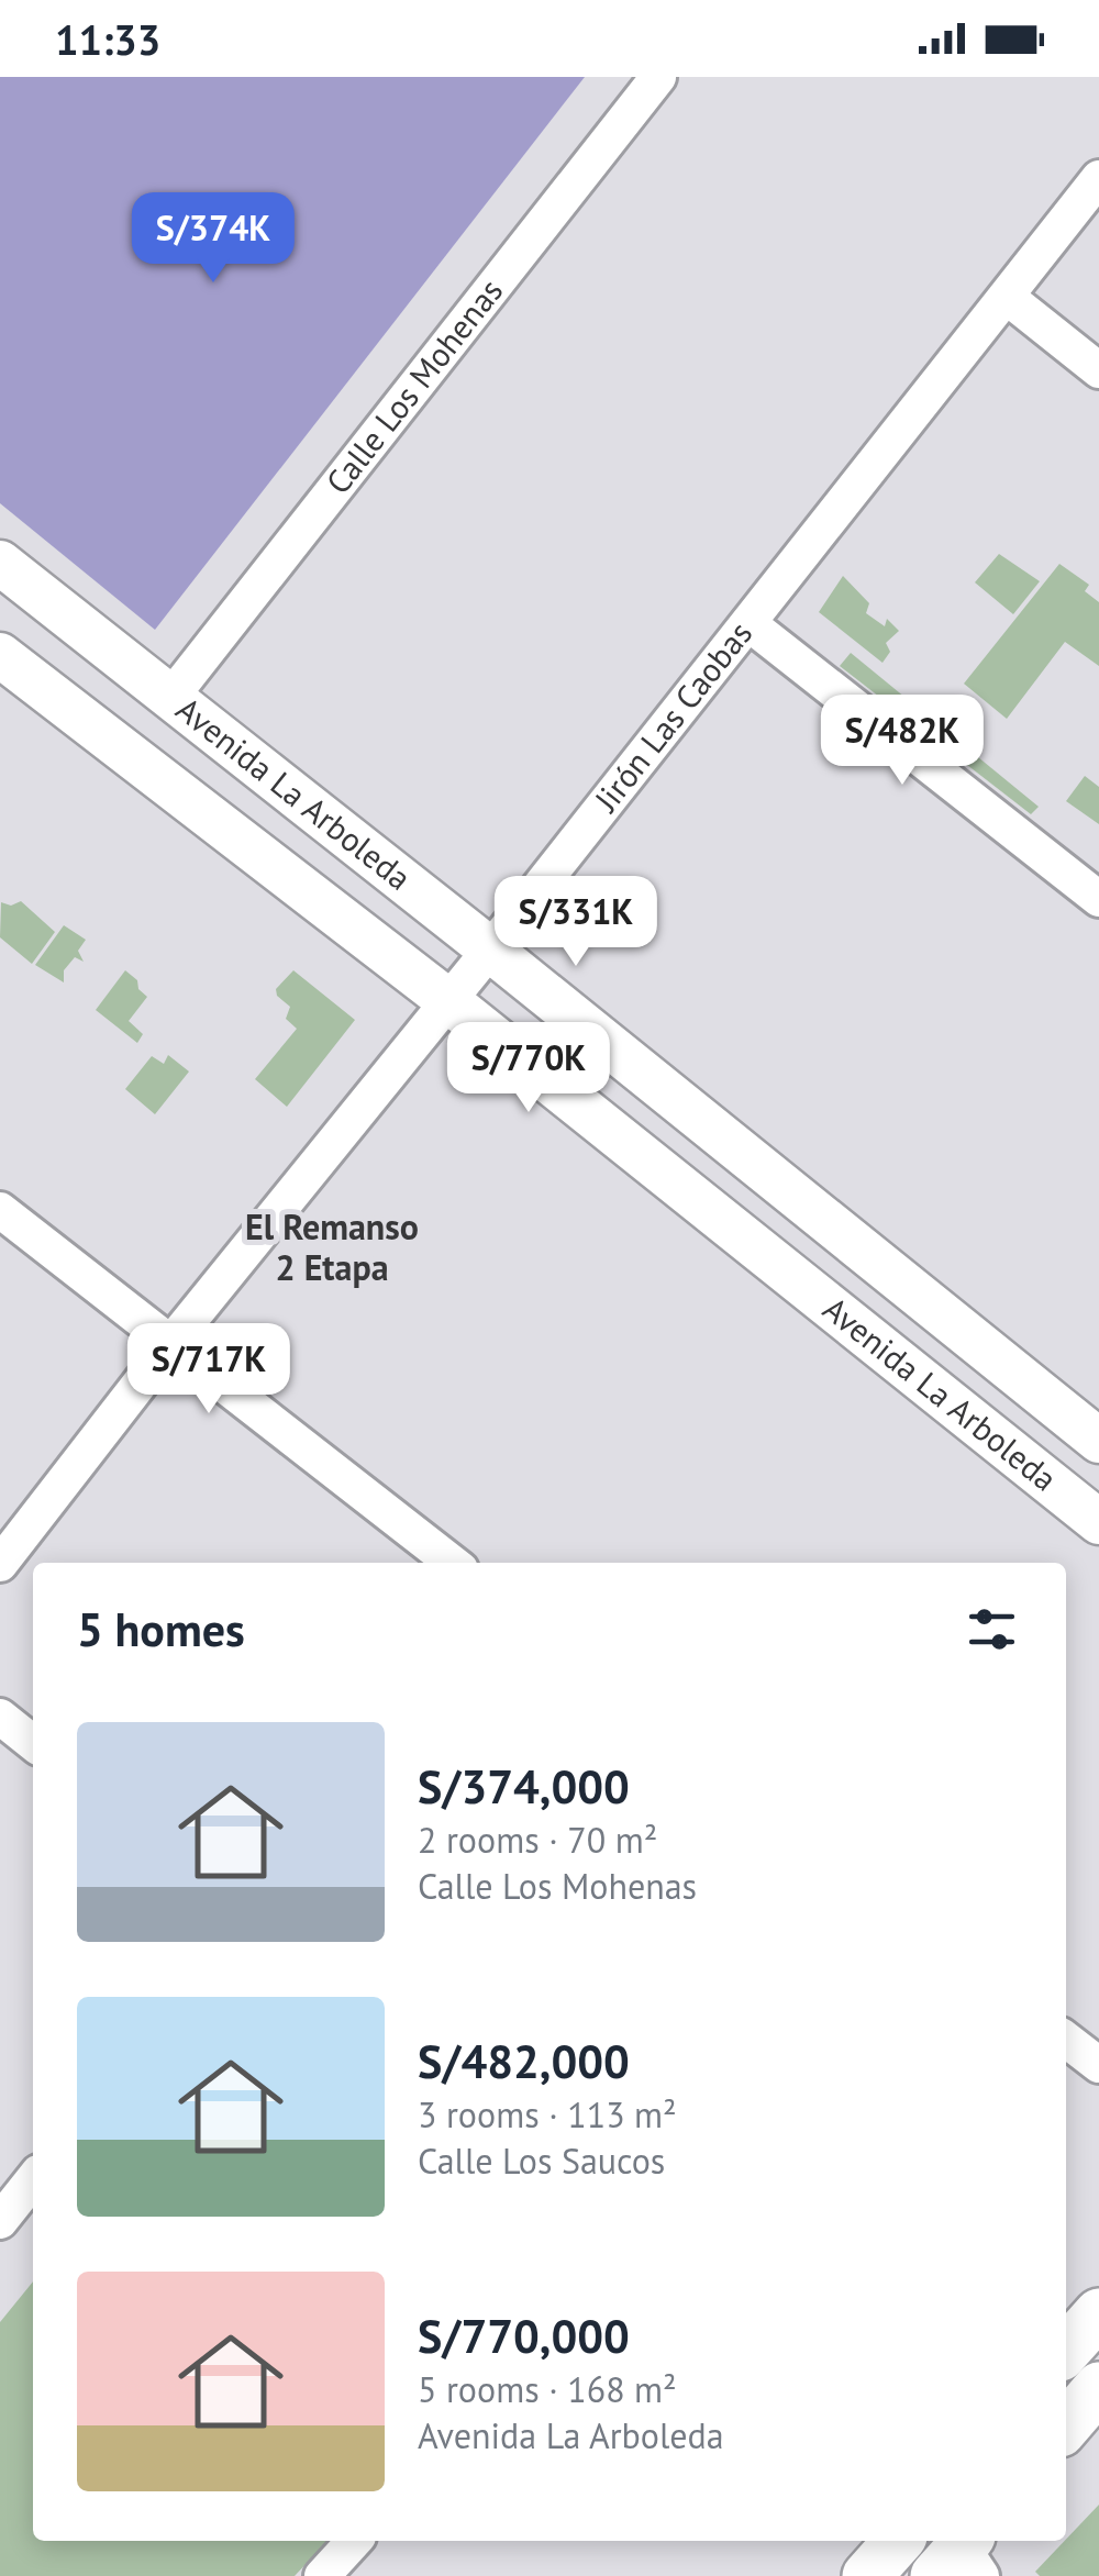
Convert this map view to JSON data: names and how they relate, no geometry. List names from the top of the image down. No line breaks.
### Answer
{"streets":{"street":["Calle Los Mohenas","Jirón Las Caobas","Avenida La Arboleda"]},"crossings":[["Calle Los Mohenas","Avenida La Arboleda"],["Jirón Las Caobas","Avenida La Arboleda"]],"districts":["El Remanso 2 Etapa"],"page":{"status":"11:33","price":["S/374K","S/482K","S/331K","S/770K","S/717K"],"heading":"5 homes","list":[{"name":"S/374,000","note":"2 rooms · 70 m² · Calle Los Mohenas"},{"name":"S/482,000","note":"3 rooms · 113 m² · Calle Los Saucos"},{"name":"S/770,000","note":"5 rooms · 168 m² · Avenida La Arboleda"}]}}
